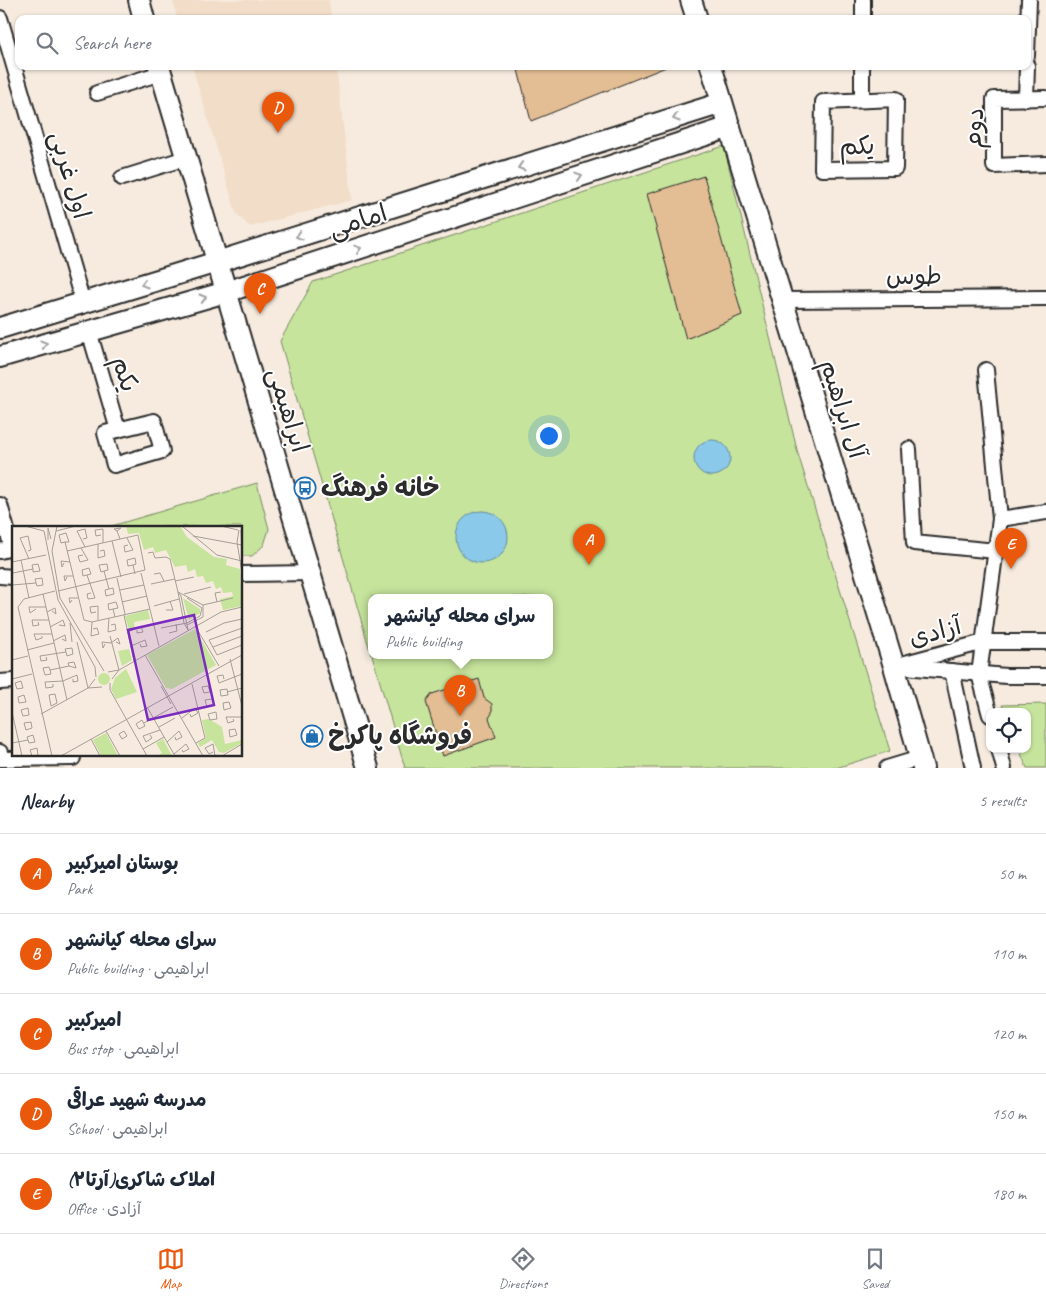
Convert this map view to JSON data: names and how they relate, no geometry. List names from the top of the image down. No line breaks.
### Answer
{"streets":{"main road":["امامی","آل ابراهیم","ابراهیمی"],"street":["دوم","یکم","اول غربی","طوس","آزادی"]},"crossings":[["یکم","امامی"],["اول غربی","امامی"],["امامی","آل ابراهیم"],["امامی","ابراهیمی"],["طوس","آل ابراهیم"],["آل ابراهیم","آزادی"]],"places":{"bus stop":["خانه فرهنگ"],"shop":["فروشگاه پاکرخ"]},"page":{"search":"Search here","pins":["D","C","A","E","B"],"popup":["سرای محله کیانشهر","Public building"],"heading":["Nearby","5 results"],"list":[{"mark":"A","name":"بوستان امیرکبیر","note":"Park","value":"50 m"},{"mark":"B","name":"سرای محله کیانشهر","note":"Public building · ابراهیمی","value":"110 m"},{"mark":"C","name":"امیرکبیر","note":"Bus stop · ابراهیمی","value":"120 m"},{"mark":"D","name":"مدرسه شهید عراقی","note":"School · ابراهیمی","value":"150 m"},{"mark":"E","name":"املاک شاکری(آرتا۲)","note":"Office · آزادی","value":"180 m"}],"nav":["Map","Directions","Saved"]}}
